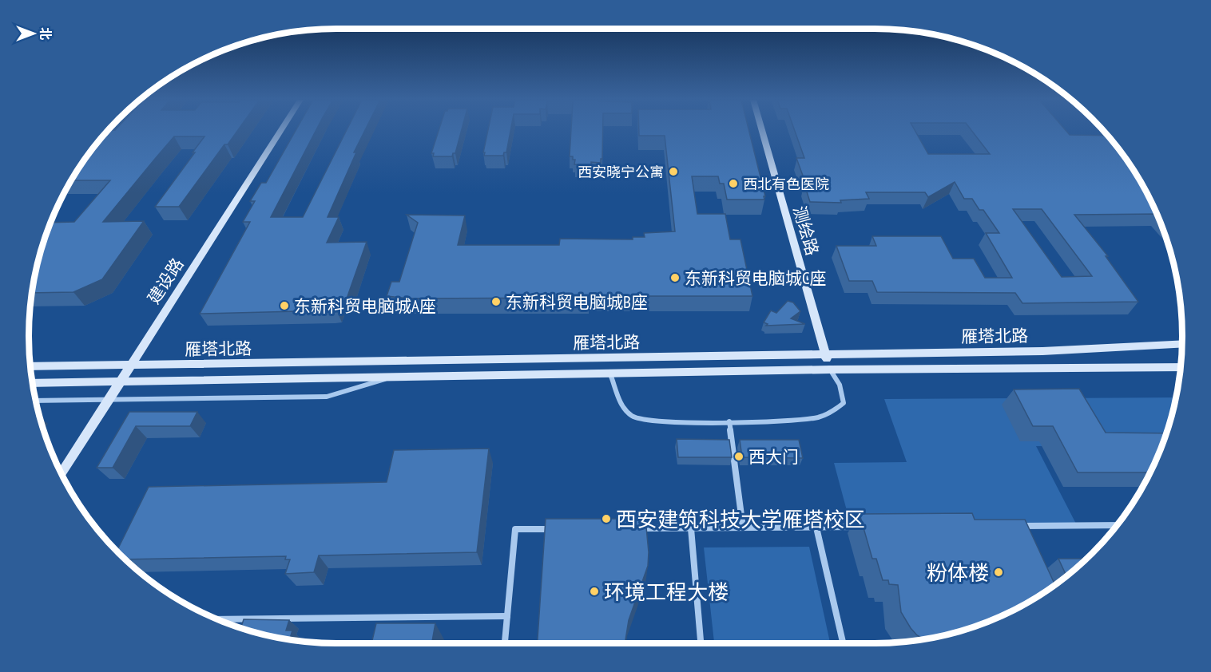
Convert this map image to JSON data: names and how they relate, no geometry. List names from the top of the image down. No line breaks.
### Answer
{"streets":{"main road":["测绘路","建设路","雁塔北路"]},"crossings":[["测绘路","雁塔北路"],["建设路","雁塔北路"]],"places":["西安晓宁公寓","西北有色医院","东新科贸电脑城C座","东新科贸电脑城B座","东新科贸电脑城A座","西大门","西安建筑科技大学雁塔校区","粉体楼","环境工程大楼"],"north":"right"}
